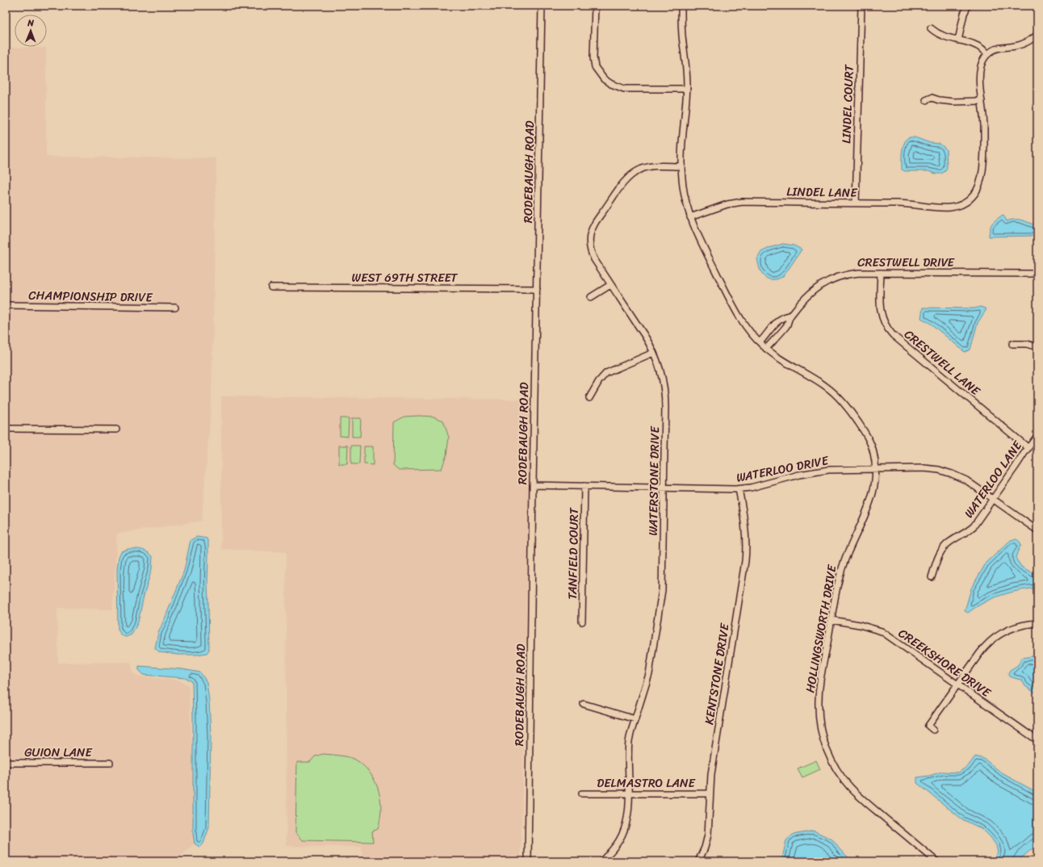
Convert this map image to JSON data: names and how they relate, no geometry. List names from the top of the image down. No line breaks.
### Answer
{"streets":{"street":["LINDEL COURT","RODEBAUGH ROAD","LINDEL LANE","CRESTWELL DRIVE","WEST 69TH STREET","CHAMPIONSHIP DRIVE","CRESTWELL LANE","WATERLOO DRIVE","WATERLOO LANE","WATERSTONE DRIVE","TANFIELD COURT","HOLLINGSWORTH DRIVE","CREEKSHORE DRIVE","KENTSTONE DRIVE","GUION LANE","DELMASTRO LANE"]},"crossings":[["LINDEL COURT","LINDEL LANE"],["RODEBAUGH ROAD","WEST 69TH STREET"],["RODEBAUGH ROAD","WATERLOO DRIVE"],["LINDEL LANE","HOLLINGSWORTH DRIVE"],["CRESTWELL DRIVE","CRESTWELL LANE"],["CRESTWELL DRIVE","HOLLINGSWORTH DRIVE"],["CRESTWELL LANE","WATERLOO LANE"],["WATERLOO DRIVE","WATERLOO LANE"],["WATERLOO DRIVE","WATERSTONE DRIVE"],["WATERLOO DRIVE","TANFIELD COURT"],["WATERLOO DRIVE","HOLLINGSWORTH DRIVE"],["WATERLOO DRIVE","KENTSTONE DRIVE"],["WATERSTONE DRIVE","HOLLINGSWORTH DRIVE"],["WATERSTONE DRIVE","DELMASTRO LANE"],["HOLLINGSWORTH DRIVE","CREEKSHORE DRIVE"],["KENTSTONE DRIVE","DELMASTRO LANE"]],"north":"top"}
